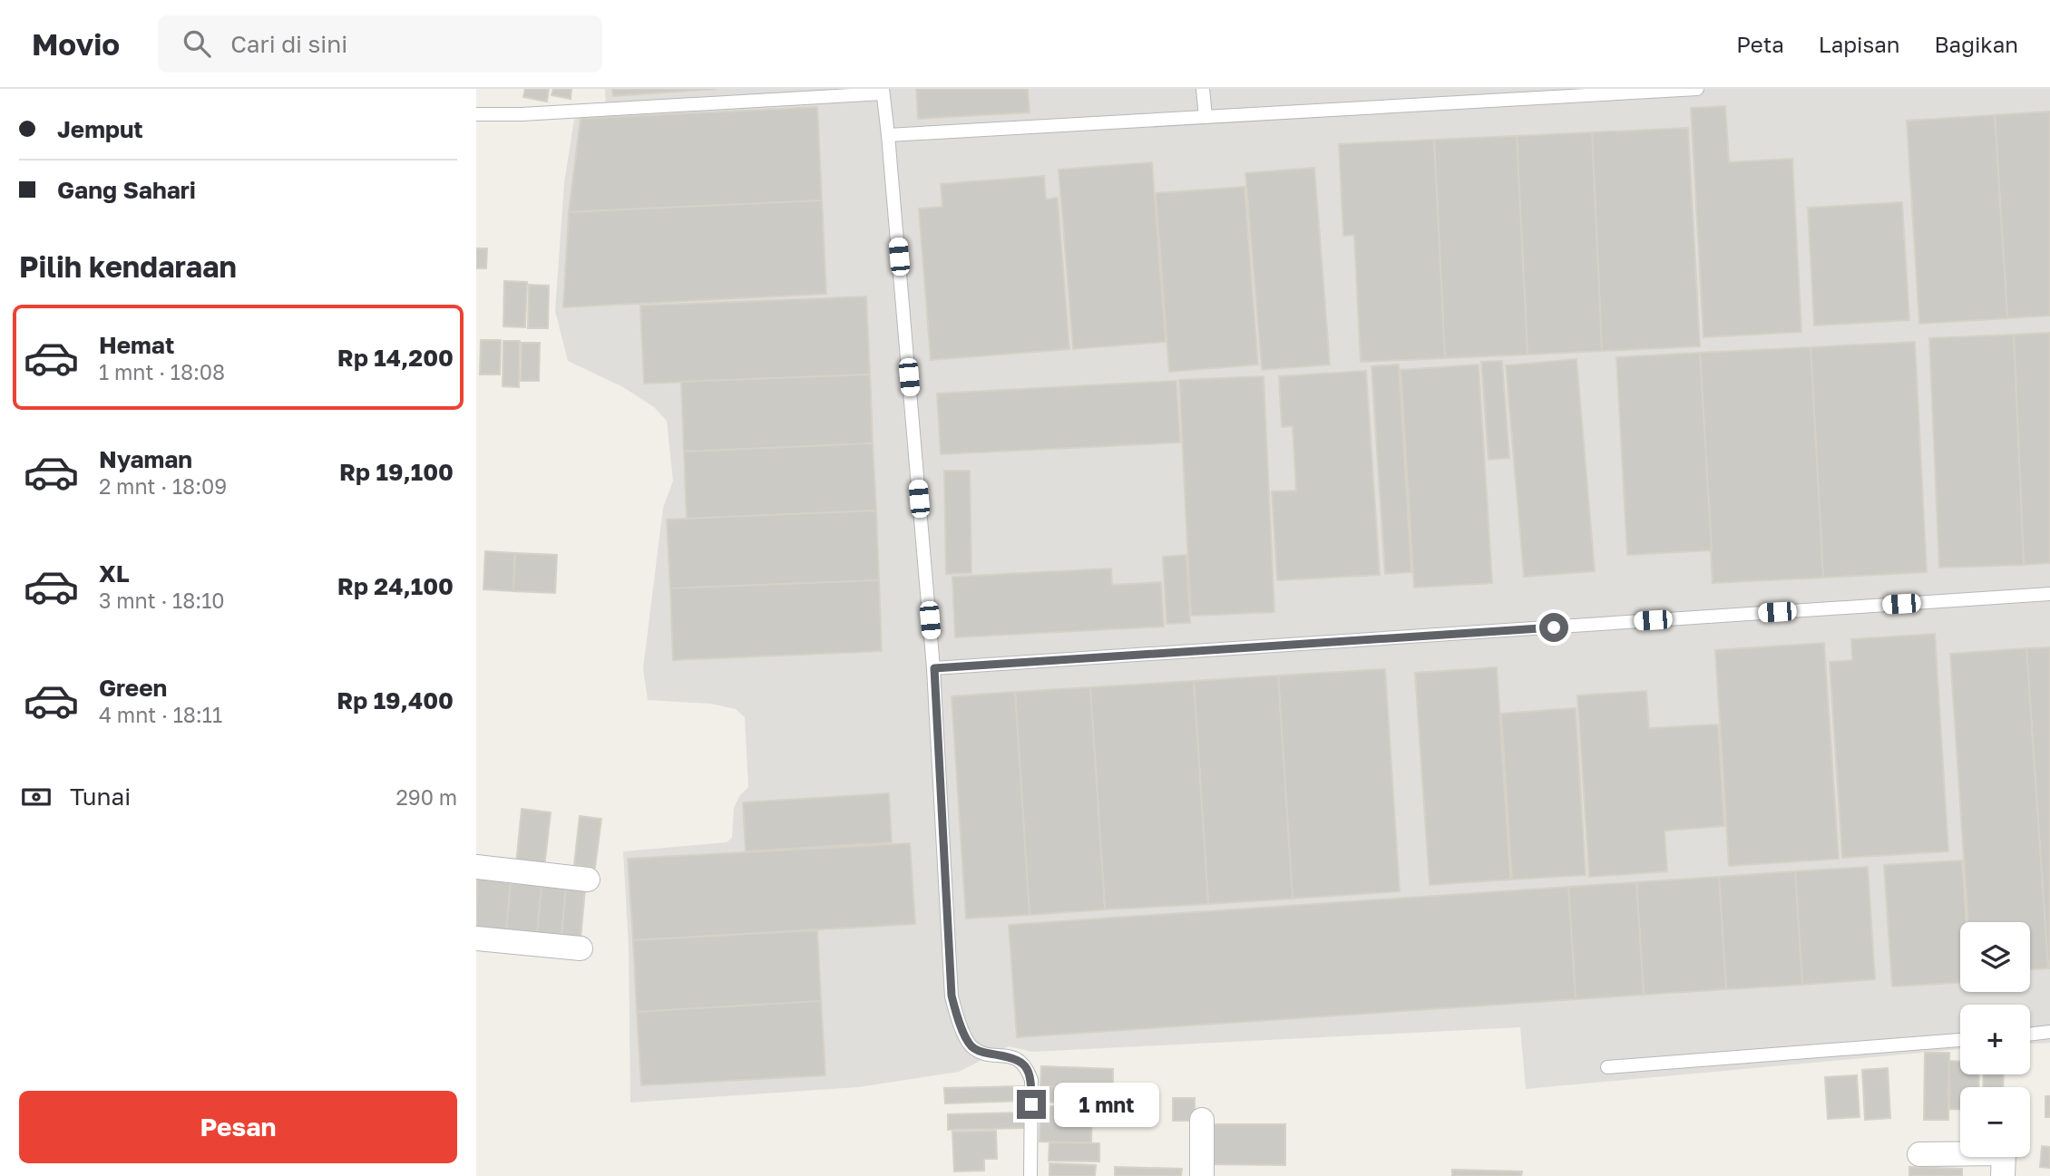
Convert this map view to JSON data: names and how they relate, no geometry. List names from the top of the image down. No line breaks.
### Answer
{"page":{"header":"Movio","search":"Cari di sini","nav":["Peta","Lapisan","Bagikan"],"banner":["Jemput","Gang Sahari"],"heading":"Pilih kendaraan","list":[{"name":"Hemat","note":"1 mnt · 18:08","value":"Rp 14,200"},{"name":"Nyaman","note":"2 mnt · 18:09","value":"Rp 19,100"},{"name":"XL","note":"3 mnt · 18:10","value":"Rp 24,100"},{"name":"Green","note":"4 mnt · 18:11","value":"Rp 19,400"}],"pay":["Tunai","290 m"],"map_buttons":["+","−"],"buttons":"Pesan","bubble":"1 mnt"}}
